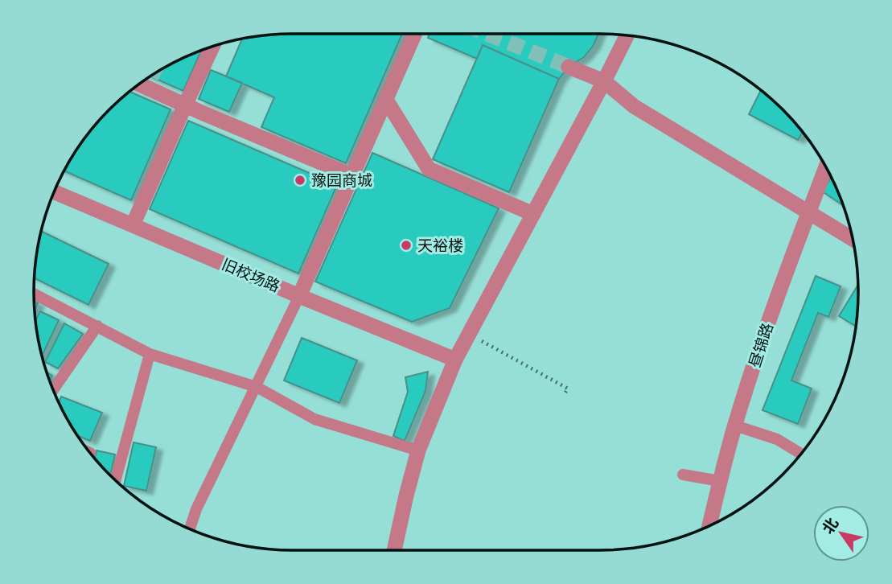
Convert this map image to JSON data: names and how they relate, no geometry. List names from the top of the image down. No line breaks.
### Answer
{"streets":{"street":["旧校场路","昼锦路"]},"places":["豫园商城","天裕楼"],"north":"top left"}
